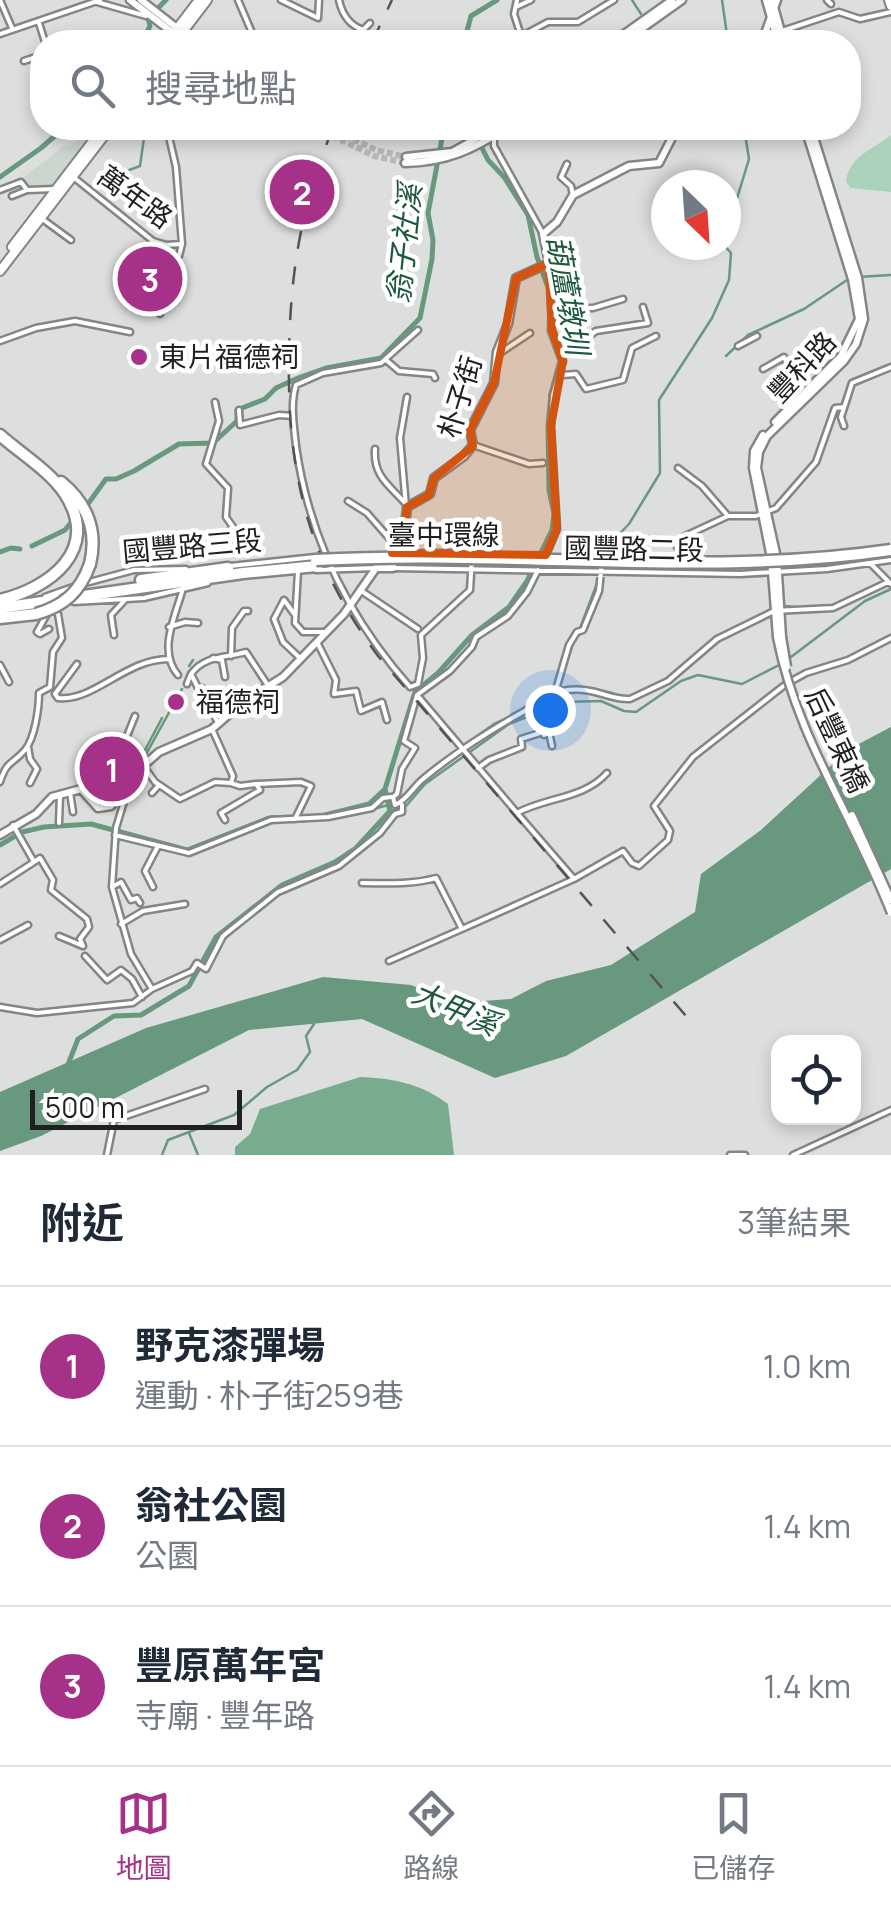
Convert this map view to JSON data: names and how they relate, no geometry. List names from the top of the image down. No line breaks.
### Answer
{"streets":{"highway":["臺中環線"],"street":["萬年路","豐科路","朴子街","國豐路三段","國豐路二段","后豐東橋"]},"crossings":[["豐科路","國豐路二段"],["豐科路","后豐東橋"],["朴子街","國豐路三段"],["朴子街","國豐路二段"],["臺中環線","國豐路三段"],["臺中環線","國豐路二段"],["國豐路三段","國豐路二段"]],"water":["翁子社溪","葫蘆墩圳","大甲溪"],"places":["東片福德祠","福德祠"],"scale_bar":"500 m","north":"bottom right","page":{"search":"搜尋地點","pins":["2","3","1"],"scale":"500 m","heading":["附近","3筆結果"],"list":[{"mark":"1","name":"野克漆彈場","note":"運動 · 朴子街259巷","value":"1.0 km"},{"mark":"2","name":"翁社公園","note":"公園","value":"1.4 km"},{"mark":"3","name":"豐原萬年宮","note":"寺廟 · 豐年路","value":"1.4 km"}],"nav":["地圖","路線","已儲存"]}}
